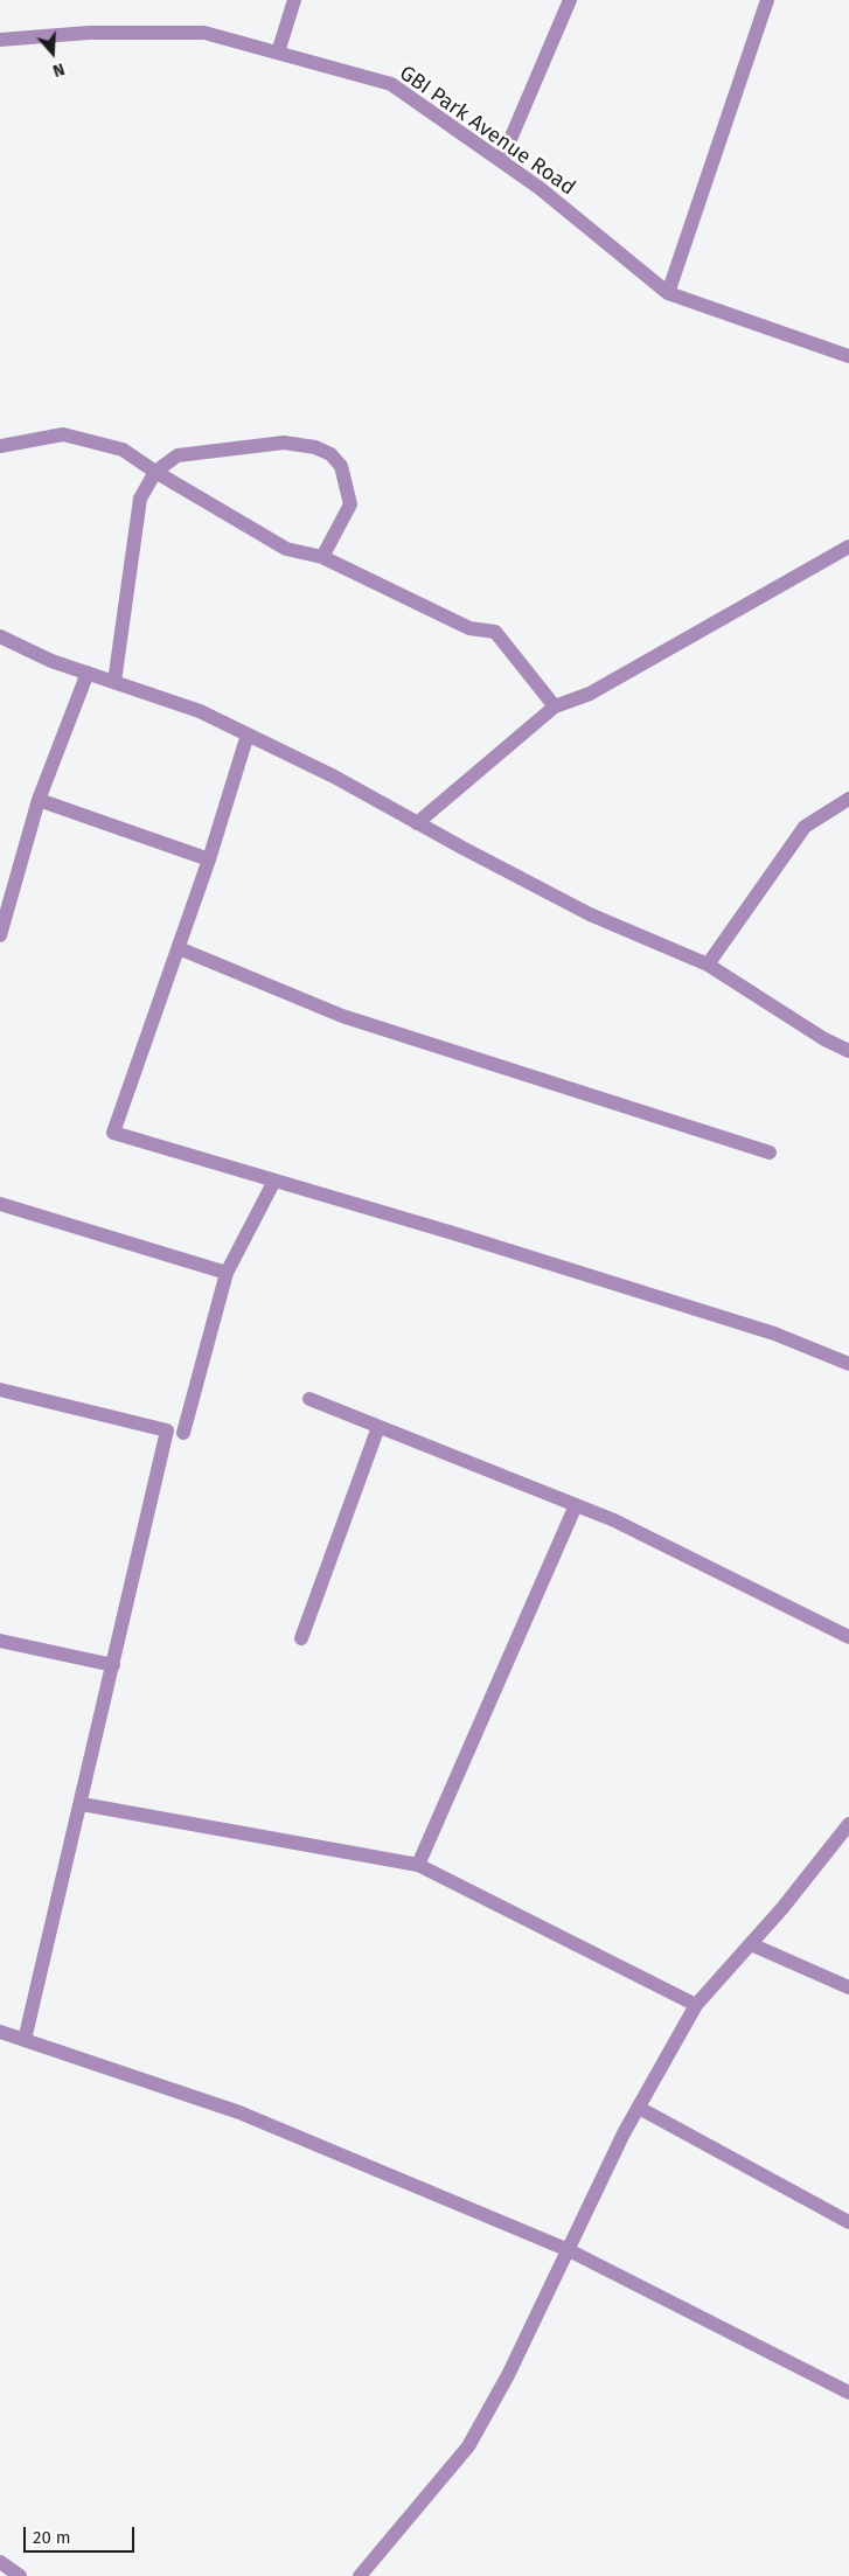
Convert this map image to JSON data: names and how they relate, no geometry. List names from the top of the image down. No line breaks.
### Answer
{"streets":{"street":["GBI Park Avenue Road"]},"scale_bar":"20 m","north":"bottom"}
